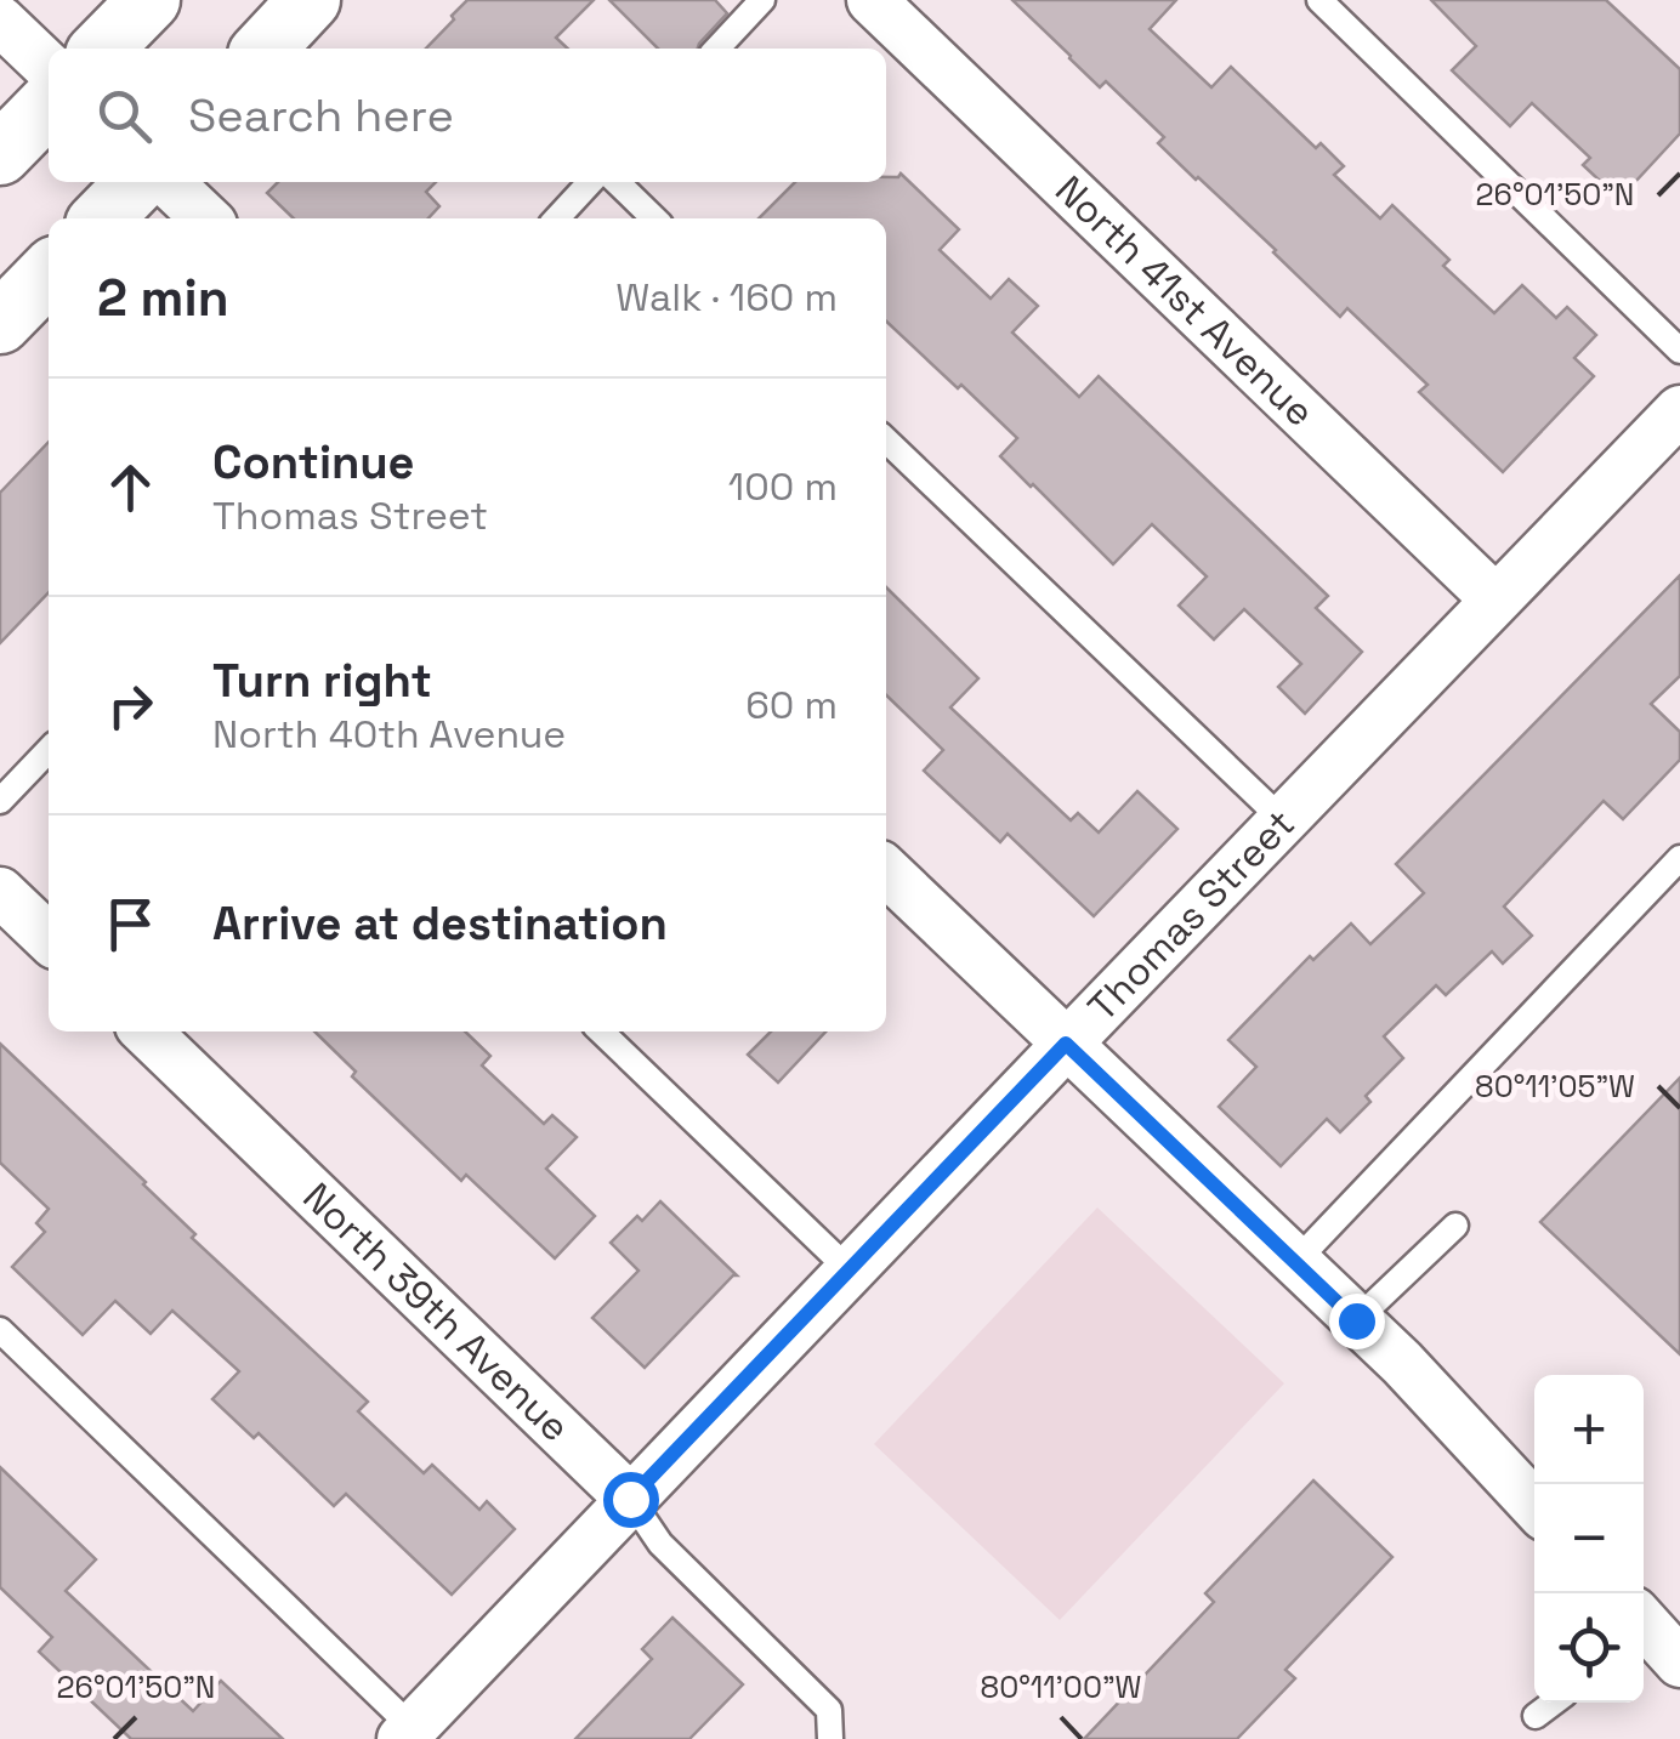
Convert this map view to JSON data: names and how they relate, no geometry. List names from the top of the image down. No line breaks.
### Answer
{"streets":{"street":["North 41st Avenue","Thomas Street","North 39th Avenue"]},"crossings":[["North 41st Avenue","Thomas Street"],["Thomas Street","North 39th Avenue"]],"page":{"search":"Search here","heading":["2 min","Walk · 160 m"],"list":[["Continue","Thomas Street","100 m"],["Turn right","North 40th Avenue","60 m"],"Arrive at destination"],"map_buttons":["+","−"]},"coordinates":["26°01'50\"N","80°11'05\"W","80°11'00\"W"]}
